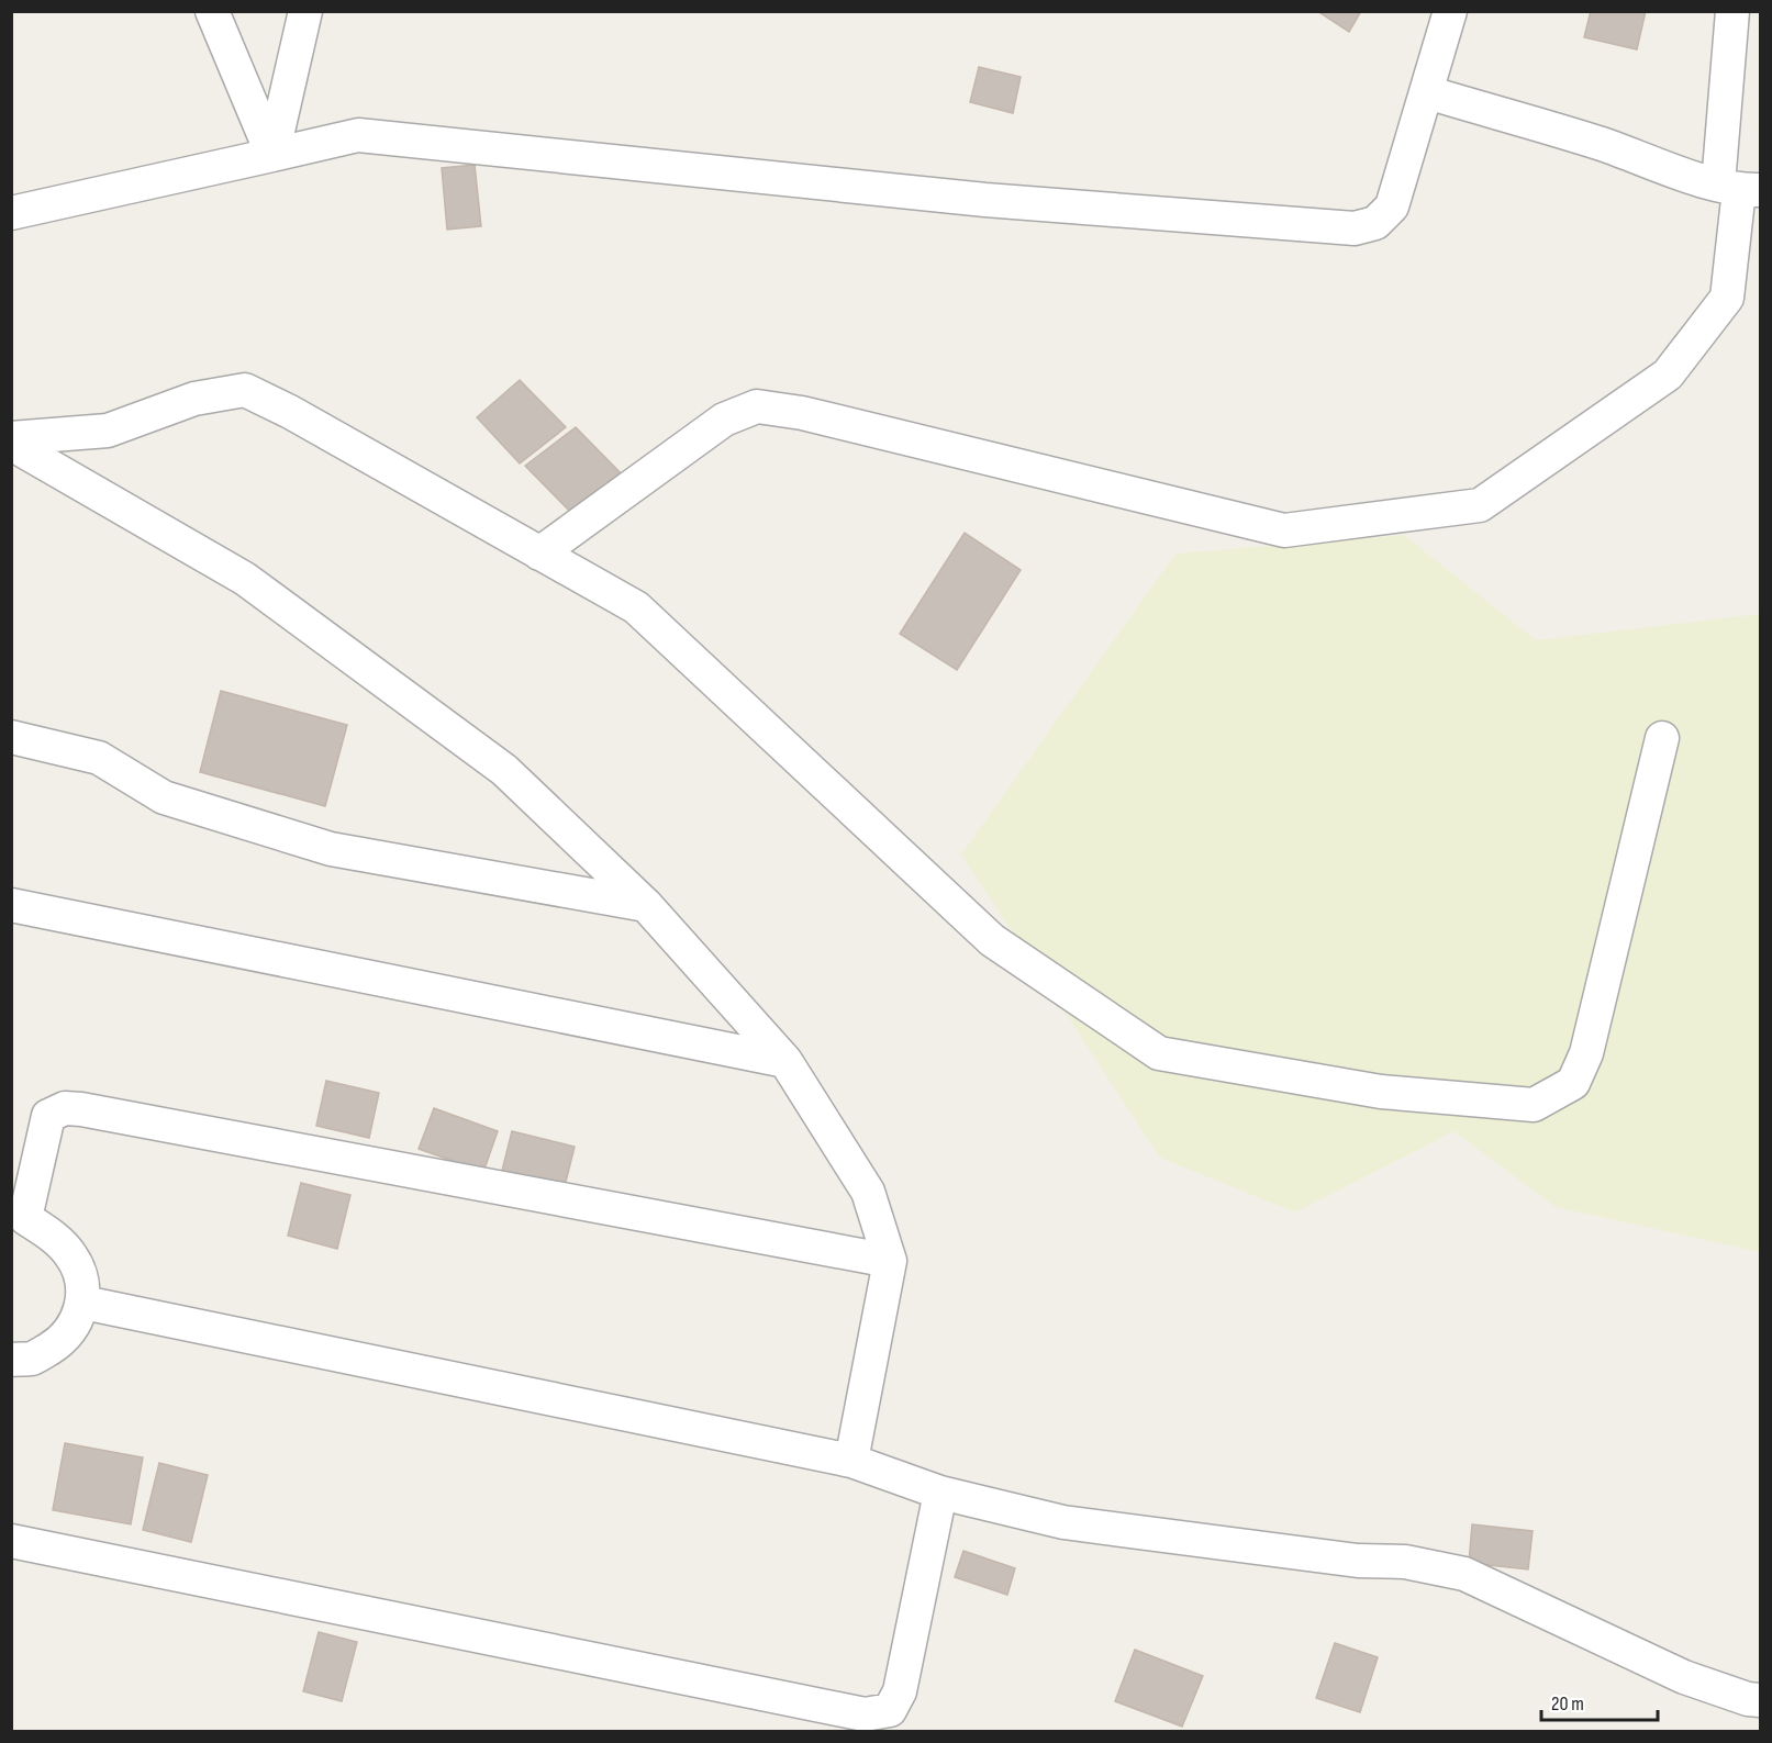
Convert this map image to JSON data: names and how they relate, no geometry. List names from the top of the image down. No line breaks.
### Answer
{"scale_bar":"20 m"}
